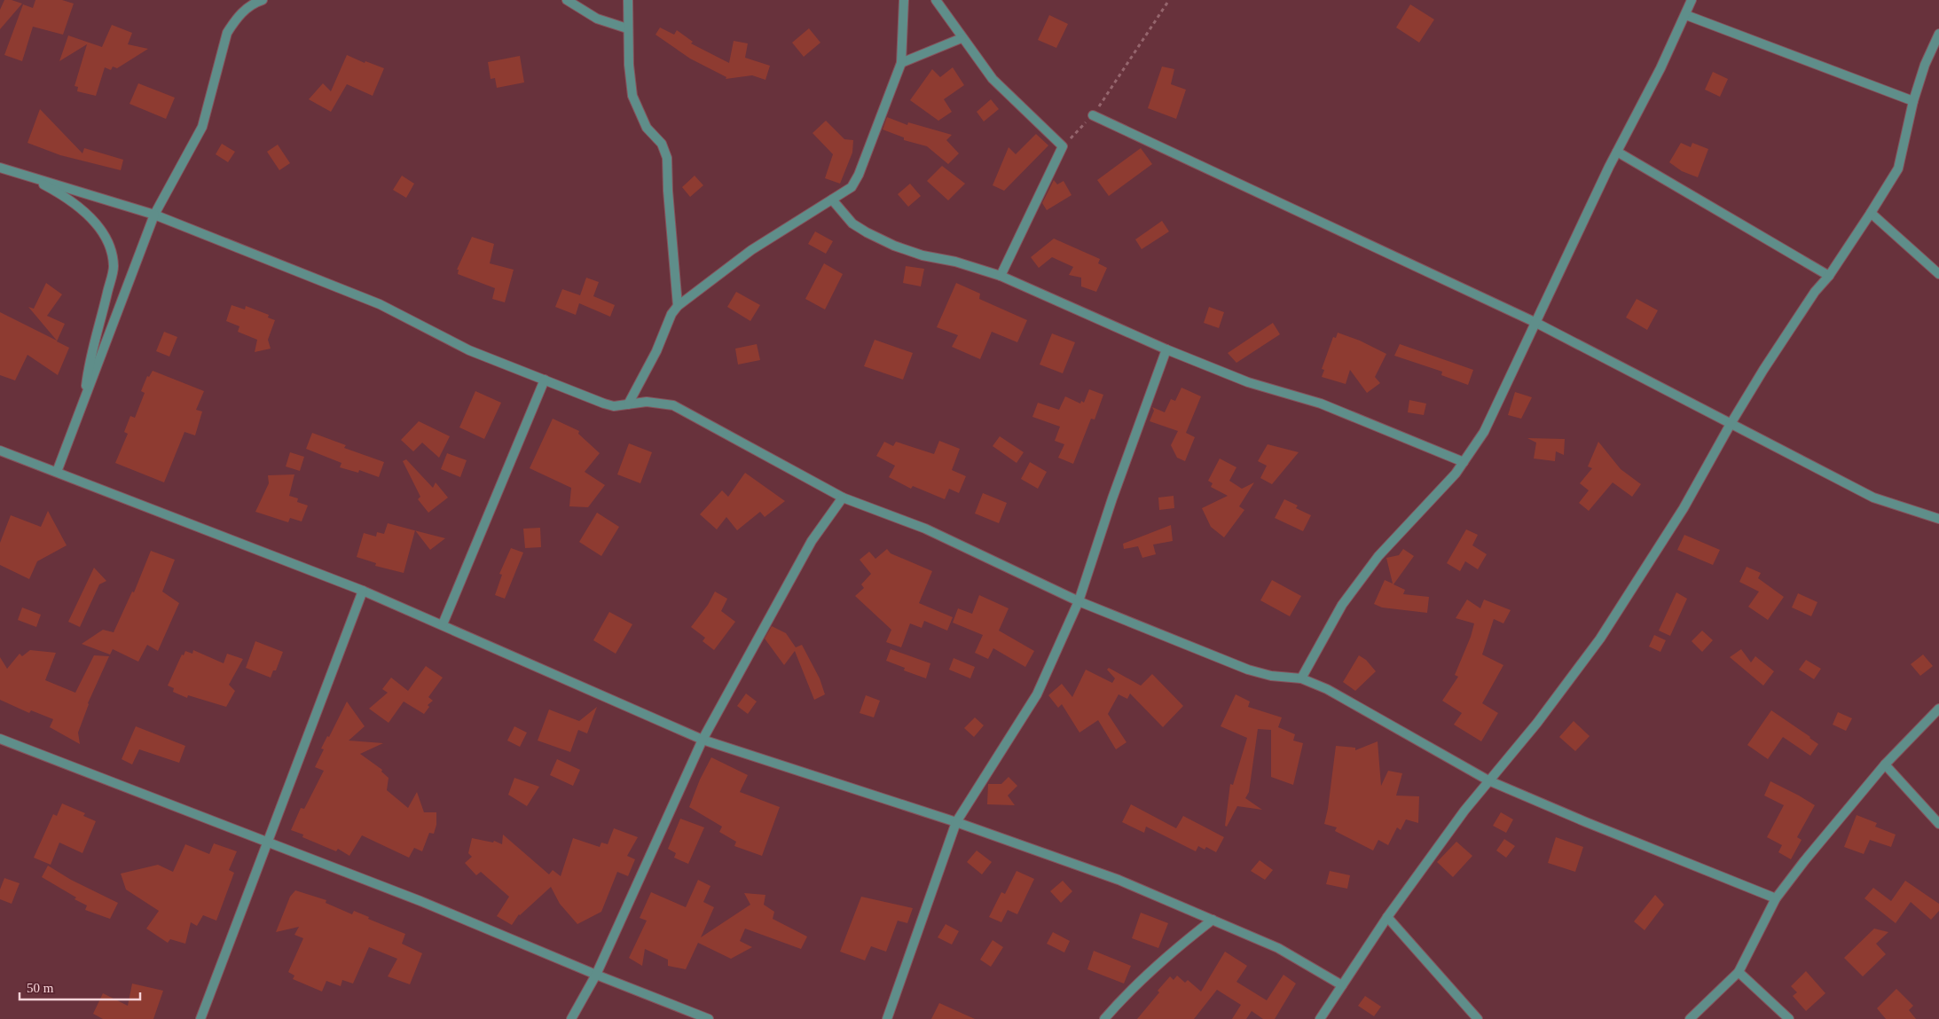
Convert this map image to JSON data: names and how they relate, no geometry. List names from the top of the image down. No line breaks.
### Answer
{"scale_bar":"50 m"}
